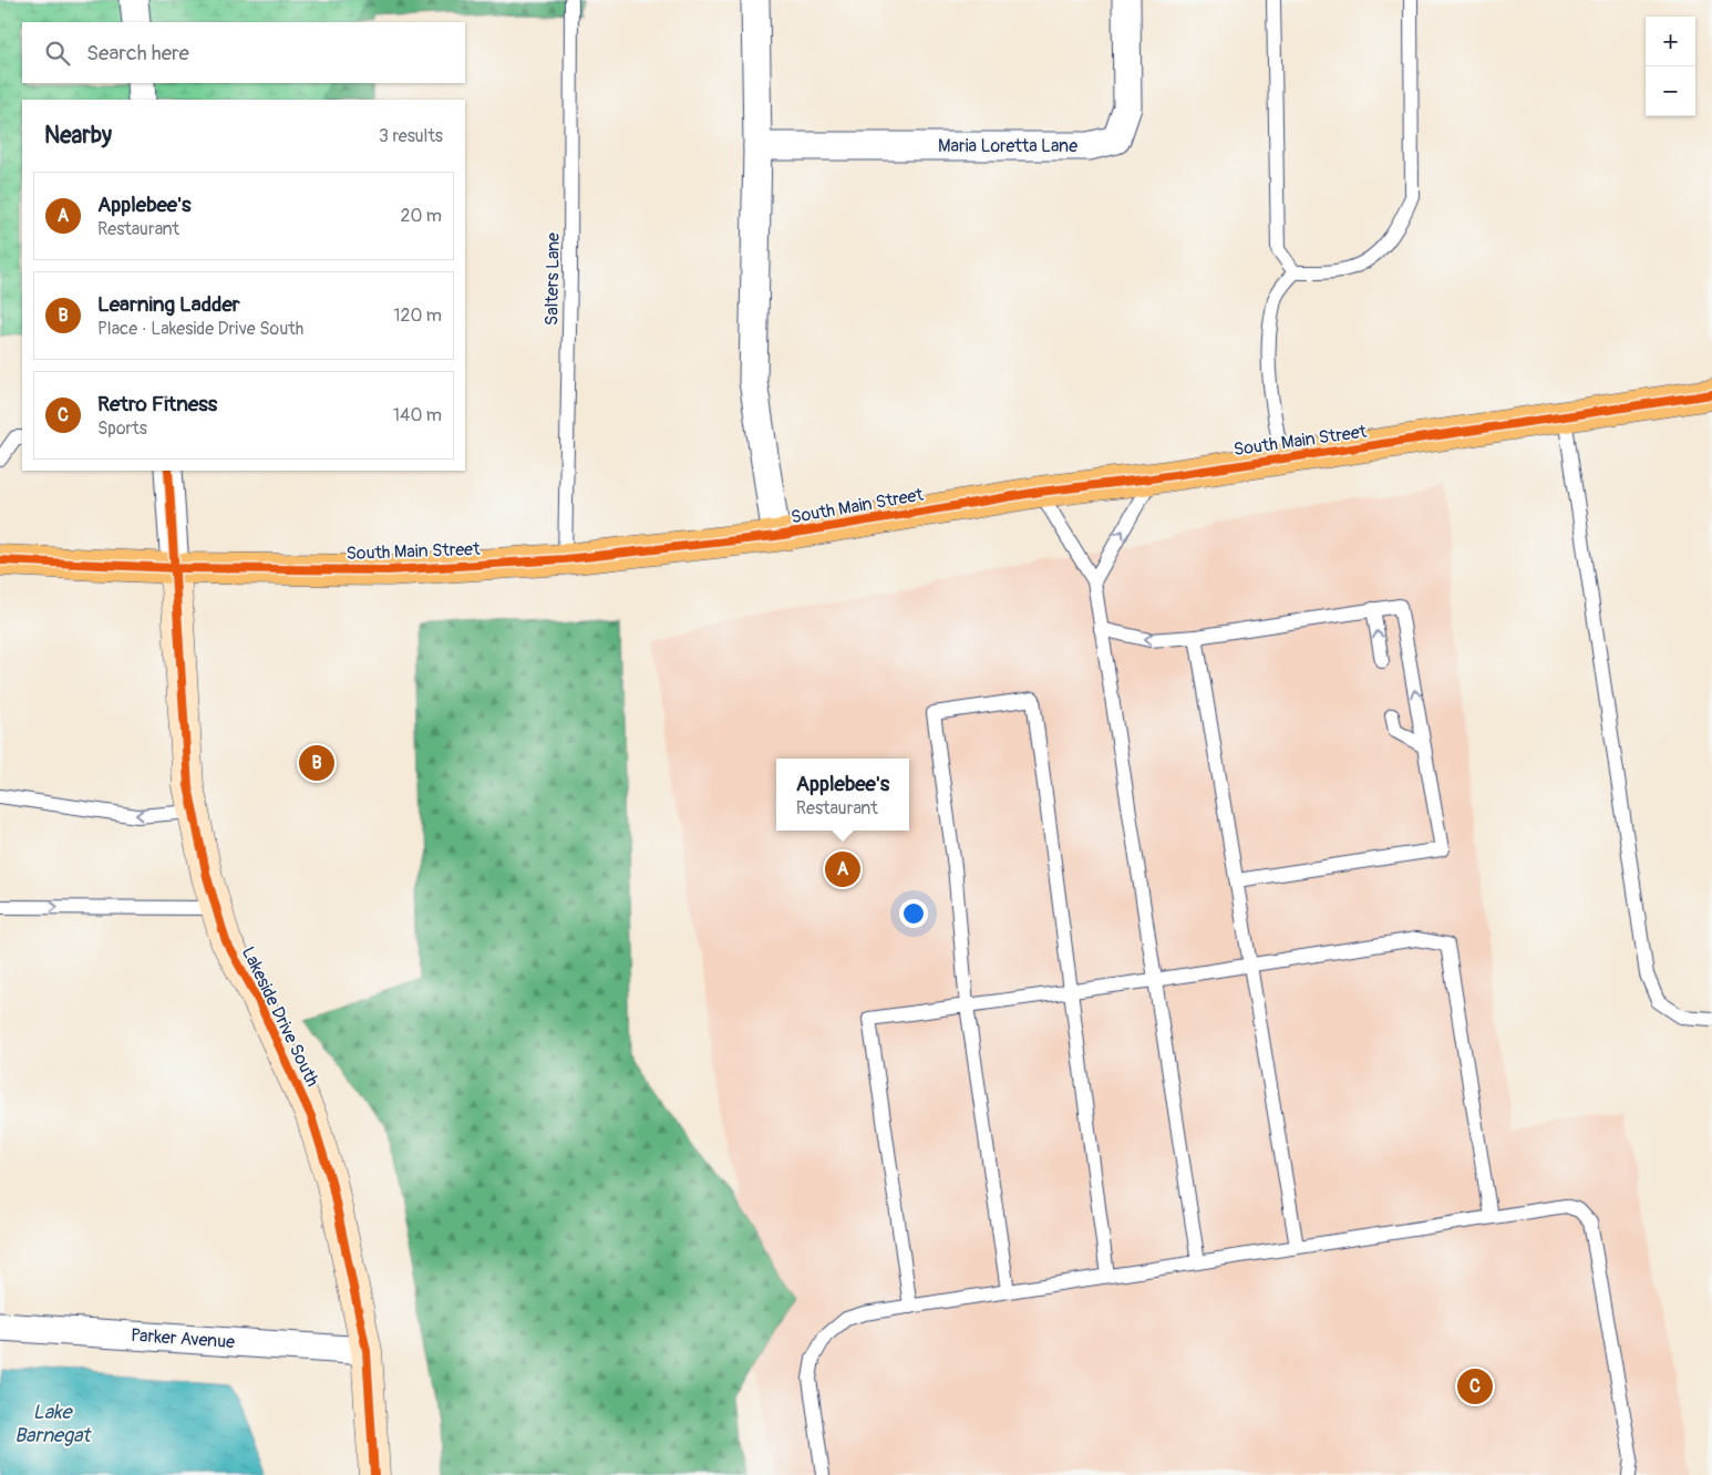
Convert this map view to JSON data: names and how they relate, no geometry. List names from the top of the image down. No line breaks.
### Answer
{"streets":{"highway":["South Main Street"],"street":["Maria Loretta Lane","Lakeside Drive South","Parker Avenue"],"lane":["Salters Lane"]},"crossings":[["Salters Lane","South Main Street"],["South Main Street","Lakeside Drive South"],["Lakeside Drive South","Parker Avenue"]],"water":["Lake Barnegat"],"page":{"map_buttons":["+","−"],"search":"Search here","heading":["Nearby","3 results"],"list":[{"mark":"A","name":"Applebee's","note":"Restaurant","value":"20 m"},{"mark":"B","name":"Learning Ladder","note":"Place · Lakeside Drive South","value":"120 m"},{"mark":"C","name":"Retro Fitness","note":"Sports","value":"140 m"}],"pins":["B","A","C"],"popup":["Applebee's","Restaurant"]}}
